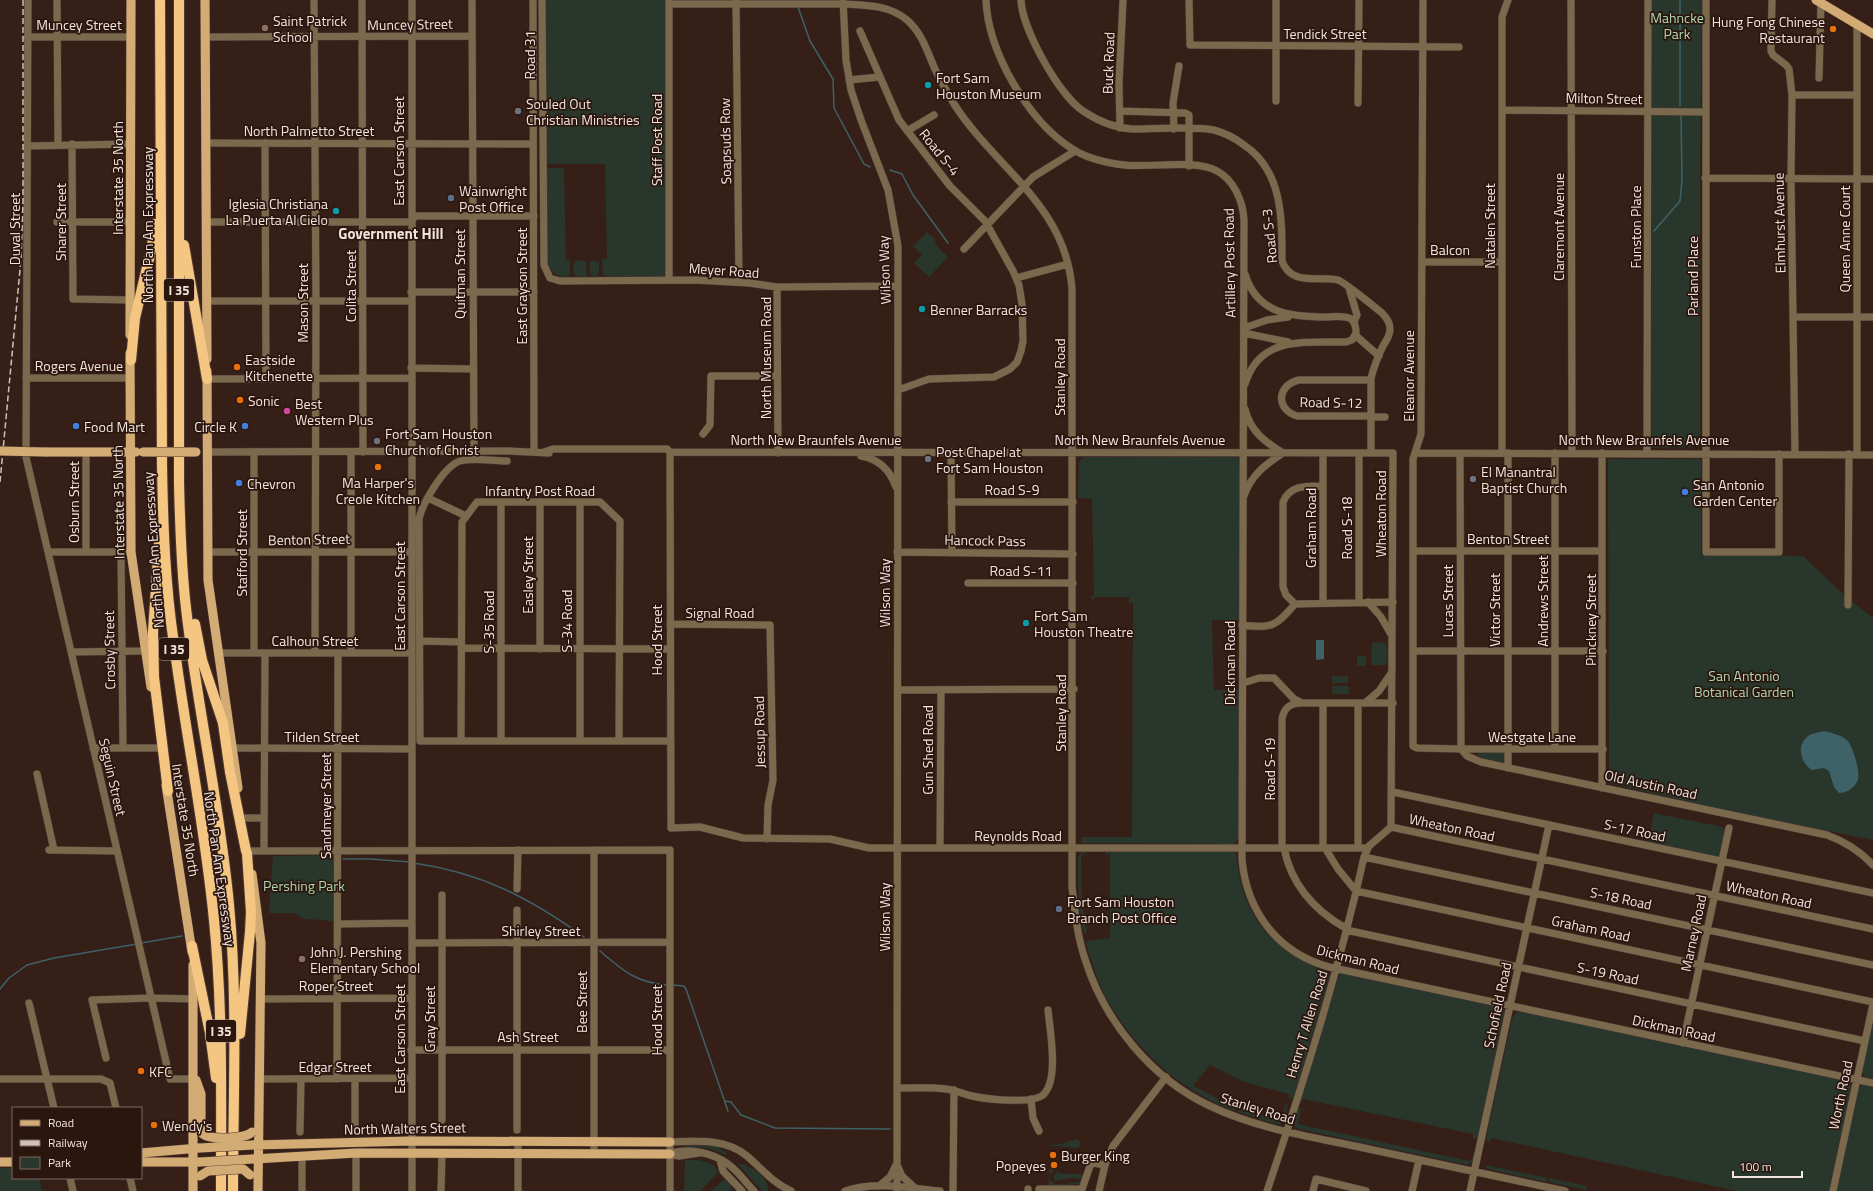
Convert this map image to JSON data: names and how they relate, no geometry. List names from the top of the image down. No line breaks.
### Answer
{"streets":{"highway":["North Pan Am Expressway","I 35"],"main road":["Interstate 35 North","North New Braunfels Avenue","North Walters Street"],"street":["Muncey Street","Tendick Street","Road 31","Buck Road","Milton Street","North Palmetto Street","Staff Post Road","Soapsuds Row","East Carson Street","Road S-4","Sharer Street","Elmhurst Avenue","Natalen Street","Claremont Avenue","Funston Place","Duval Street","Road S-3","Queen Anne Court","Balcon","Artillery Post Road","Meyer Road","Wilson Way","Quitman Street","Parland Place","Colita Street","East Grayson Street","Mason Street","North Museum Road","Rogers Avenue","Eleanor Avenue","Stanley Road","Road S-12","Road S-9","Infantry Post Road","Osburn Street","Wheaton Road","Graham Road","Road S-18","Benton Street","Hancock Pass","Stafford Street","Road S-11","Easley Street","Lucas Street","Andrews Street","Victor Street","Signal Road","Pinckney Street","S-34 Road","S-35 Road","Calhoun Street","Hood Street","Crosby Street","Dickman Road","Jessup Road","Tilden Street","Westgate Lane","Gun Shed Road","Road S-19","Seguin Street","Old Austin Road","Sandmeyer Street","S-17 Road","Reynolds Road","S-18 Road","Shirley Street","Marney Road","S-19 Road","Roper Street","Bee Street","Schofield Road","Gray Street","Henry T Allen Road","Ash Street","Edgar Street","Worth Road"]},"crossings":[["Muncey Street","East Carson Street"],["Muncey Street","Interstate 35 North"],["Muncey Street","Duval Street"],["Muncey Street","Quitman Street"],["Muncey Street","Colita Street"],["Muncey Street","Mason Street"],["Tendick Street","Eleanor Avenue"],["Road 31","Meyer Road"],["Buck Road","Road S-3"],["Milton Street","Natalen Street"],["Milton Street","Claremont Avenue"],["Milton Street","Funston Place"],["Milton Street","Parland Place"],["North Palmetto Street","East Carson Street"],["North Palmetto Street","Quitman Street"],["North Palmetto Street","Colita Street"],["North Palmetto Street","East Grayson Street"],["North Palmetto Street","Mason Street"],["Staff Post Road","Meyer Road"],["Staff Post Road","Stanley Road"],["Soapsuds Row","Meyer Road"],["Soapsuds Row","Stanley Road"],["East Carson Street","North New Braunfels Avenue"],["East Carson Street","Benton Street"],["East Carson Street","Calhoun Street"],["East Carson Street","Tilden Street"],["East Carson Street","Shirley Street"],["East Carson Street","Roper Street"],["East Carson Street","Ash Street"],["East Carson Street","Edgar Street"],["East Carson Street","North Walters Street"],["Road S-4","Wilson Way"],["Interstate 35 North","Sharer Street"],["Interstate 35 North","Rogers Avenue"],["Interstate 35 North","North New Braunfels Avenue"],["Interstate 35 North","Seguin Street"],["Interstate 35 North","North Walters Street"],["Elmhurst Avenue","North New Braunfels Avenue"],["Natalen Street","Balcon"],["Natalen Street","North New Braunfels Avenue"],["Natalen Street","Victor Street"],["Claremont Avenue","North New Braunfels Avenue"],["Funston Place","North New Braunfels Avenue"],["Duval Street","Rogers Avenue"],["Duval Street","Seguin Street"],["Road S-3","Road S-12"],["Road S-3","North New Braunfels Avenue"],["Queen Anne Court","North New Braunfels Avenue"],["Balcon","Eleanor Avenue"],["Artillery Post Road","North New Braunfels Avenue"],["Artillery Post Road","Dickman Road"],["Meyer Road","Wilson Way"],["Meyer Road","North Museum Road"],["Wilson Way","Stanley Road"],["Wilson Way","North New Braunfels Avenue"],["Wilson Way","Hancock Pass"],["Wilson Way","Reynolds Road"],["Quitman Street","North New Braunfels Avenue"],["Parland Place","North New Braunfels Avenue"],["Colita Street","North New Braunfels Avenue"],["East Grayson Street","North New Braunfels Avenue"],["Mason Street","North New Braunfels Avenue"],["Mason Street","Benton Street"],["Mason Street","Calhoun Street"],["North Museum Road","North New Braunfels Avenue"],["Eleanor Avenue","North New Braunfels Avenue"],["Eleanor Avenue","Benton Street"],["Eleanor Avenue","Lucas Street"],["Eleanor Avenue","Westgate Lane"],["Eleanor Avenue","Old Austin Road"],["Stanley Road","North New Braunfels Avenue"],["Stanley Road","Road S-9"],["Stanley Road","Hancock Pass"],["Stanley Road","Road S-11"],["Stanley Road","Gun Shed Road"],["Stanley Road","Reynolds Road"],["Stanley Road","Schofield Road"],["Stanley Road","Henry T Allen Road"],["North New Braunfels Avenue","Osburn Street"],["North New Braunfels Avenue","Wheaton Road"],["North New Braunfels Avenue","Graham Road"],["North New Braunfels Avenue","Road S-18"],["North New Braunfels Avenue","Stafford Street"],["North New Braunfels Avenue","Lucas Street"],["North New Braunfels Avenue","Andrews Street"],["North New Braunfels Avenue","Victor Street"],["North New Braunfels Avenue","Pinckney Street"],["North New Braunfels Avenue","Hood Street"],["North New Braunfels Avenue","Dickman Road"],["Infantry Post Road","Easley Street"],["Infantry Post Road","S-34 Road"],["Infantry Post Road","S-35 Road"],["Wheaton Road","S-17 Road"],["Wheaton Road","Marney Road"],["Wheaton Road","Schofield Road"],["Graham Road","Marney Road"],["Graham Road","Schofield Road"],["Graham Road","Henry T Allen Road"],["Graham Road","Worth Road"],["Benton Street","Stafford Street"],["Benton Street","Lucas Street"],["Benton Street","Andrews Street"],["Benton Street","Victor Street"],["Benton Street","Pinckney Street"],["Stafford Street","Calhoun Street"],["Lucas Street","Westgate Lane"],["Lucas Street","Old Austin Road"],["Andrews Street","Westgate Lane"],["Victor Street","Westgate Lane"],["Victor Street","Old Austin Road"],["Signal Road","Hood Street"],["Signal Road","Jessup Road"],["Pinckney Street","Westgate Lane"],["Pinckney Street","Old Austin Road"],["Calhoun Street","Sandmeyer Street"],["Hood Street","Reynolds Road"],["Hood Street","Shirley Street"],["Hood Street","Bee Street"],["Hood Street","Ash Street"],["Hood Street","North Walters Street"],["Dickman Road","Reynolds Road"],["Dickman Road","Marney Road"],["Dickman Road","Schofield Road"],["Dickman Road","Henry T Allen Road"],["Dickman Road","Worth Road"],["Jessup Road","Reynolds Road"],["Tilden Street","Sandmeyer Street"],["Westgate Lane","Old Austin Road"],["Gun Shed Road","Reynolds Road"],["Road S-19","Reynolds Road"],["Road S-19","S-19 Road"],["Sandmeyer Street","Roper Street"],["Sandmeyer Street","Edgar Street"],["S-17 Road","Marney Road"],["S-17 Road","Schofield Road"],["Reynolds Road","S-19 Road"],["Reynolds Road","Henry T Allen Road"],["S-18 Road","Marney Road"],["S-18 Road","Schofield Road"],["S-18 Road","Henry T Allen Road"],["Shirley Street","Bee Street"],["Shirley Street","Gray Street"],["Marney Road","S-19 Road"],["S-19 Road","Schofield Road"],["S-19 Road","Henry T Allen Road"],["S-19 Road","Worth Road"],["Bee Street","Ash Street"],["Bee Street","North Walters Street"],["Gray Street","Ash Street"]],"districts":["Government Hill"],"parks":["Mahncke Park","San Antonio Botanical Garden","Pershing Park"],"places":["Saint Patrick School","Hung Fong Chinese Restaurant","Fort Sam Houston Museum","Souled Out Christian Ministries","Wainwright Post Office","Iglesia Christiana La Puerta Al Cielo","Benner Barracks","Eastside Kitchenette","Sonic","Best Western Plus","Food Mart","Circle K","Fort Sam Houston Church of Christ","Post Chapel at Fort Sam Houston","Ma Harper's Creole Kitchen","El Manantral Baptist Church","Chevron","San Antonio Garden Center","Fort Sam Houston Theatre","Fort Sam Houston Branch Post Office","John J. Pershing Elementary School","KFC","Wendy's","Burger King","Popeyes"],"legend":["Road","Railway","Park"],"scale_bar":"100 m"}
